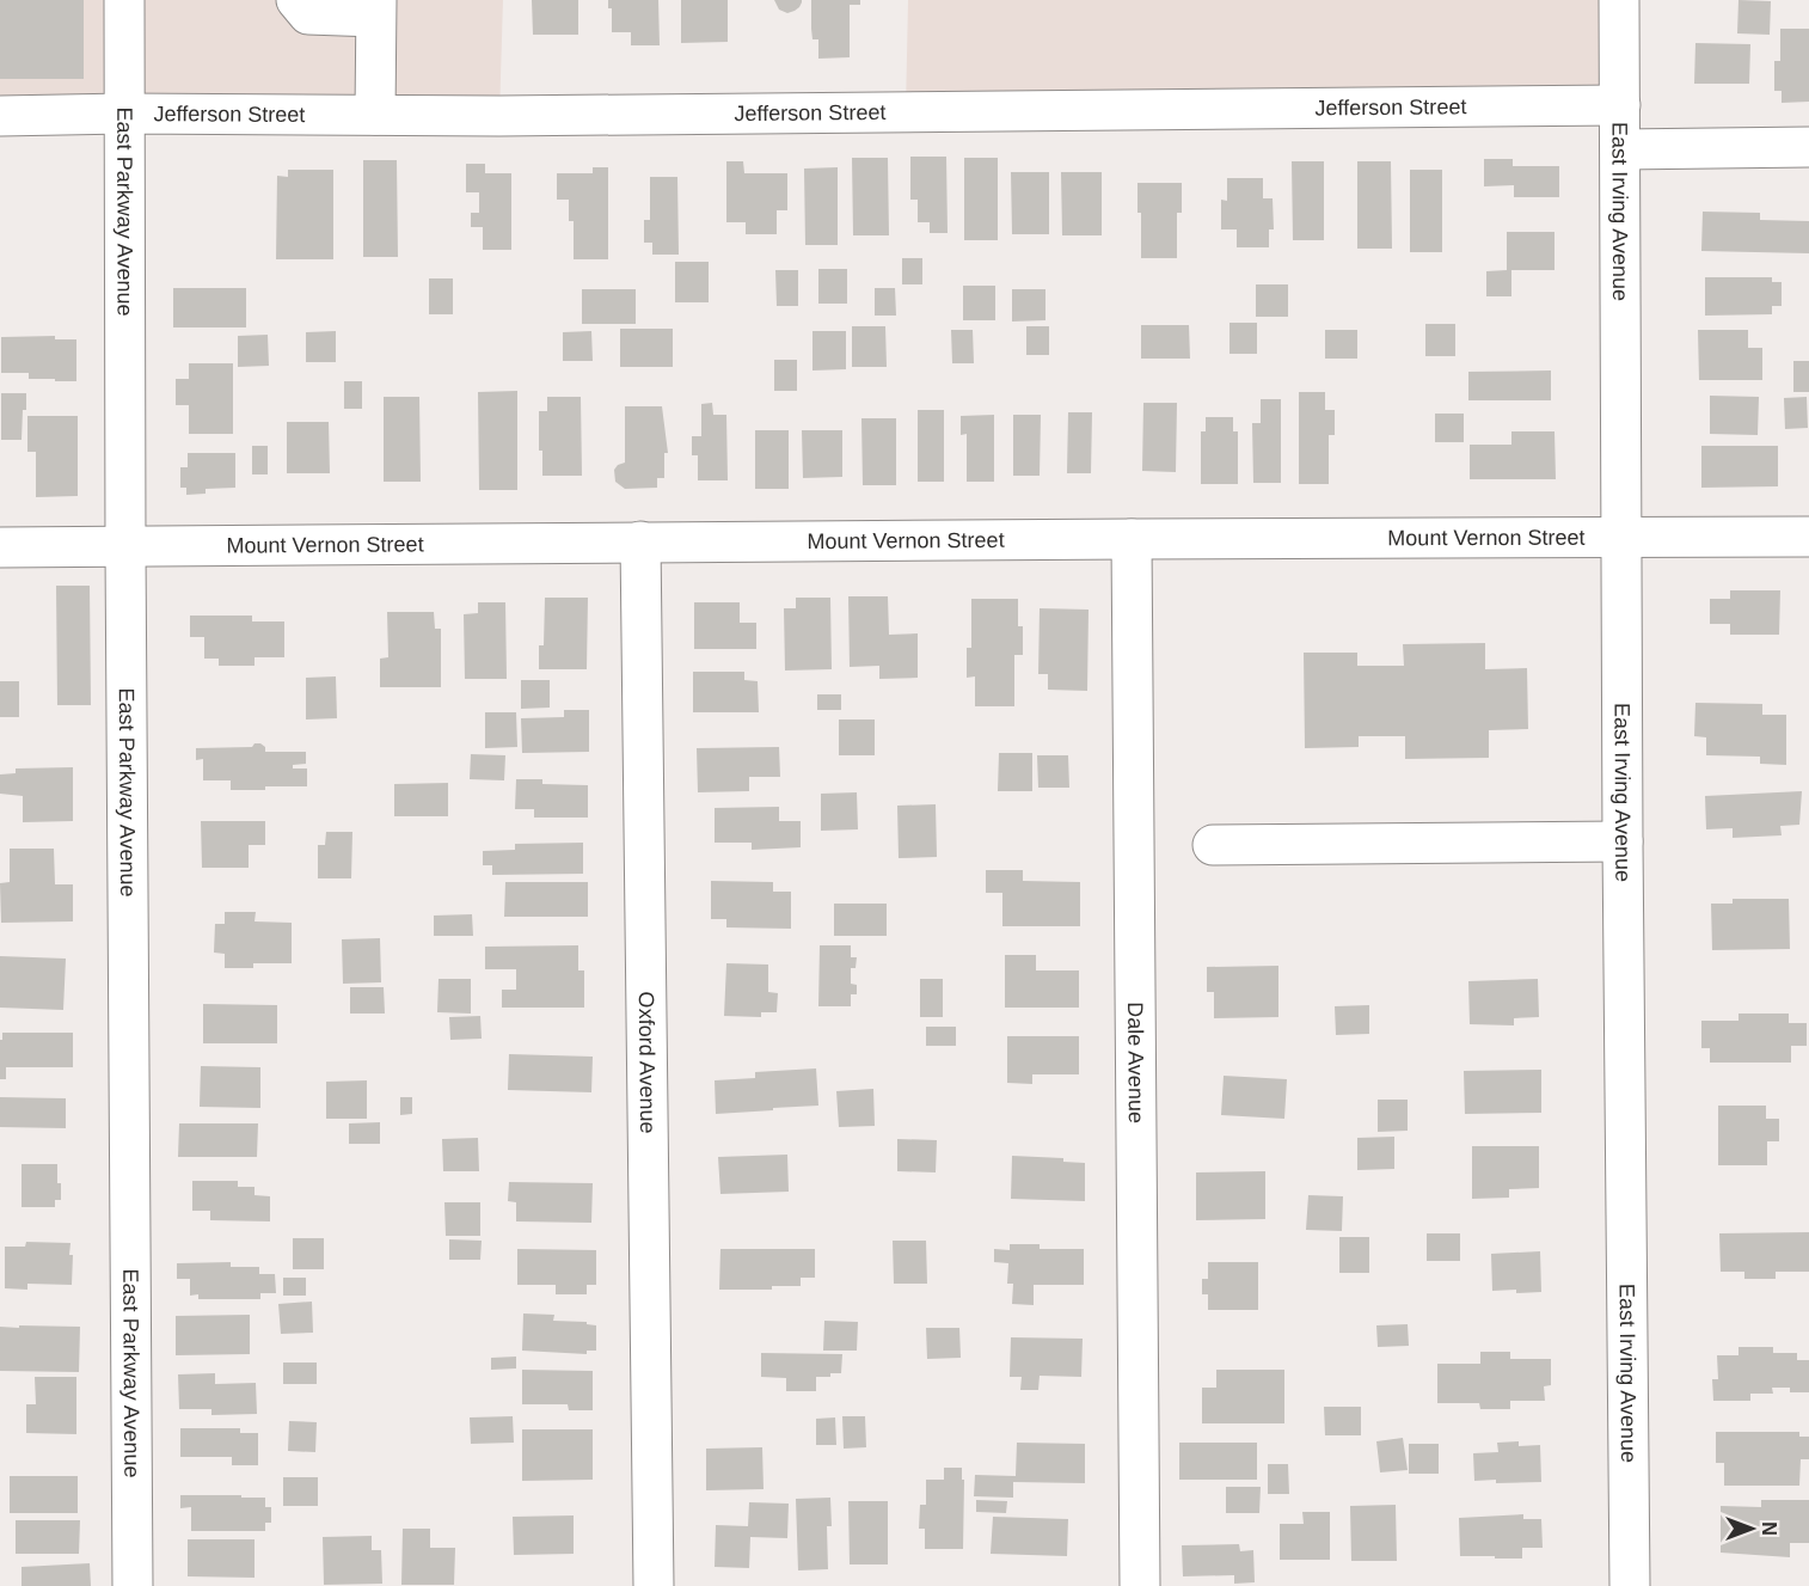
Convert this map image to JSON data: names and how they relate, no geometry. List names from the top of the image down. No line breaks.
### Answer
{"streets":{"street":["Jefferson Street","East Parkway Avenue","East Irving Avenue","Mount Vernon Street","Dale Avenue","Oxford Avenue"]},"crossings":[["Jefferson Street","East Parkway Avenue"],["Jefferson Street","East Irving Avenue"],["East Parkway Avenue","Mount Vernon Street"],["East Irving Avenue","Mount Vernon Street"],["Mount Vernon Street","Dale Avenue"],["Mount Vernon Street","Oxford Avenue"]],"north":"right"}
